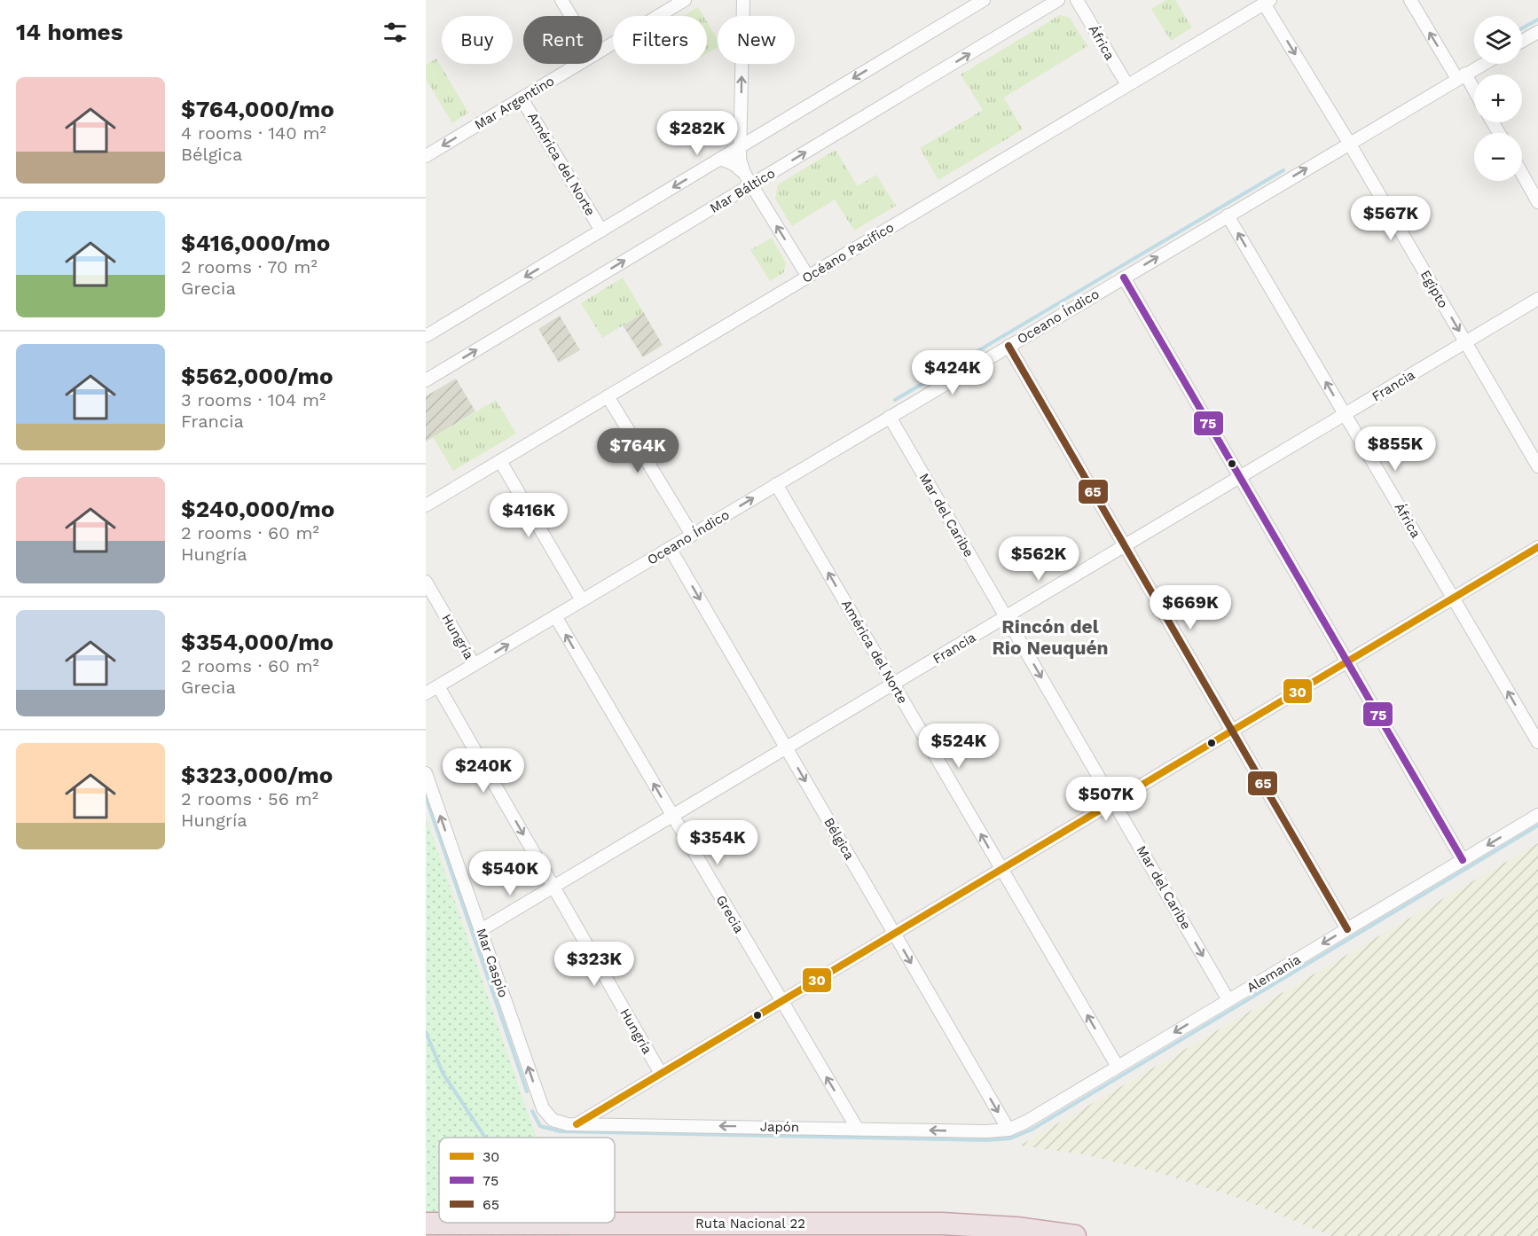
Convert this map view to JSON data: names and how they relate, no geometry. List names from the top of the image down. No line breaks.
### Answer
{"streets":{"highway":["Ruta Nacional 22"],"street":["África","Mar Argentino","América del Norte","Mar Báltico","Océano Pacífico","Egipto","Oceano Índico","Francia","Mar del Caribe","Hungría","Bélgica","Grecia","Mar Caspio","Alemania","Japón"]},"crossings":[["África","Océano Pacífico"],["África","Oceano Índico"],["África","Francia"],["Mar Argentino","América del Norte"],["América del Norte","Oceano Índico"],["América del Norte","Francia"],["América del Norte","Alemania"],["Océano Pacífico","Egipto"],["Egipto","Oceano Índico"],["Egipto","Francia"],["Oceano Índico","Mar del Caribe"],["Oceano Índico","Hungría"],["Oceano Índico","Bélgica"],["Oceano Índico","Grecia"],["Francia","Mar del Caribe"],["Francia","Hungría"],["Francia","Bélgica"],["Francia","Grecia"],["Francia","Mar Caspio"],["Mar del Caribe","Alemania"],["Bélgica","Alemania"],["Bélgica","Japón"],["Grecia","Japón"],["Mar Caspio","Japón"],["Alemania","Japón"]],"one_way":["África","Mar Argentino","América del Norte","Egipto","Oceano Índico","Mar del Caribe","Hungría","Bélgica","Grecia","Mar Caspio","Alemania","Japón"],"districts":["Rincón del Rio Neuquén"],"lines":["transit line 75","transit line 65","transit line 30"],"legend":["30","75","65"],"page":{"heading":"14 homes","map_buttons":["+","−"],"chip":["Buy","Rent","Filters","New"],"list":[{"name":"$764,000/mo","note":"4 rooms · 140 m² · Bélgica"},{"name":"$416,000/mo","note":"2 rooms · 70 m² · Grecia"},{"name":"$562,000/mo","note":"3 rooms · 104 m² · Francia"},{"name":"$240,000/mo","note":"2 rooms · 60 m² · Hungría"},{"name":"$354,000/mo","note":"2 rooms · 60 m² · Grecia"},{"name":"$323,000/mo","note":"2 rooms · 56 m² · Hungría"}],"price":["$282K","$567K","$424K","$855K","$764K","$416K","$562K","$669K","$524K","$240K","$507K","$354K","$540K","$323K"]}}
